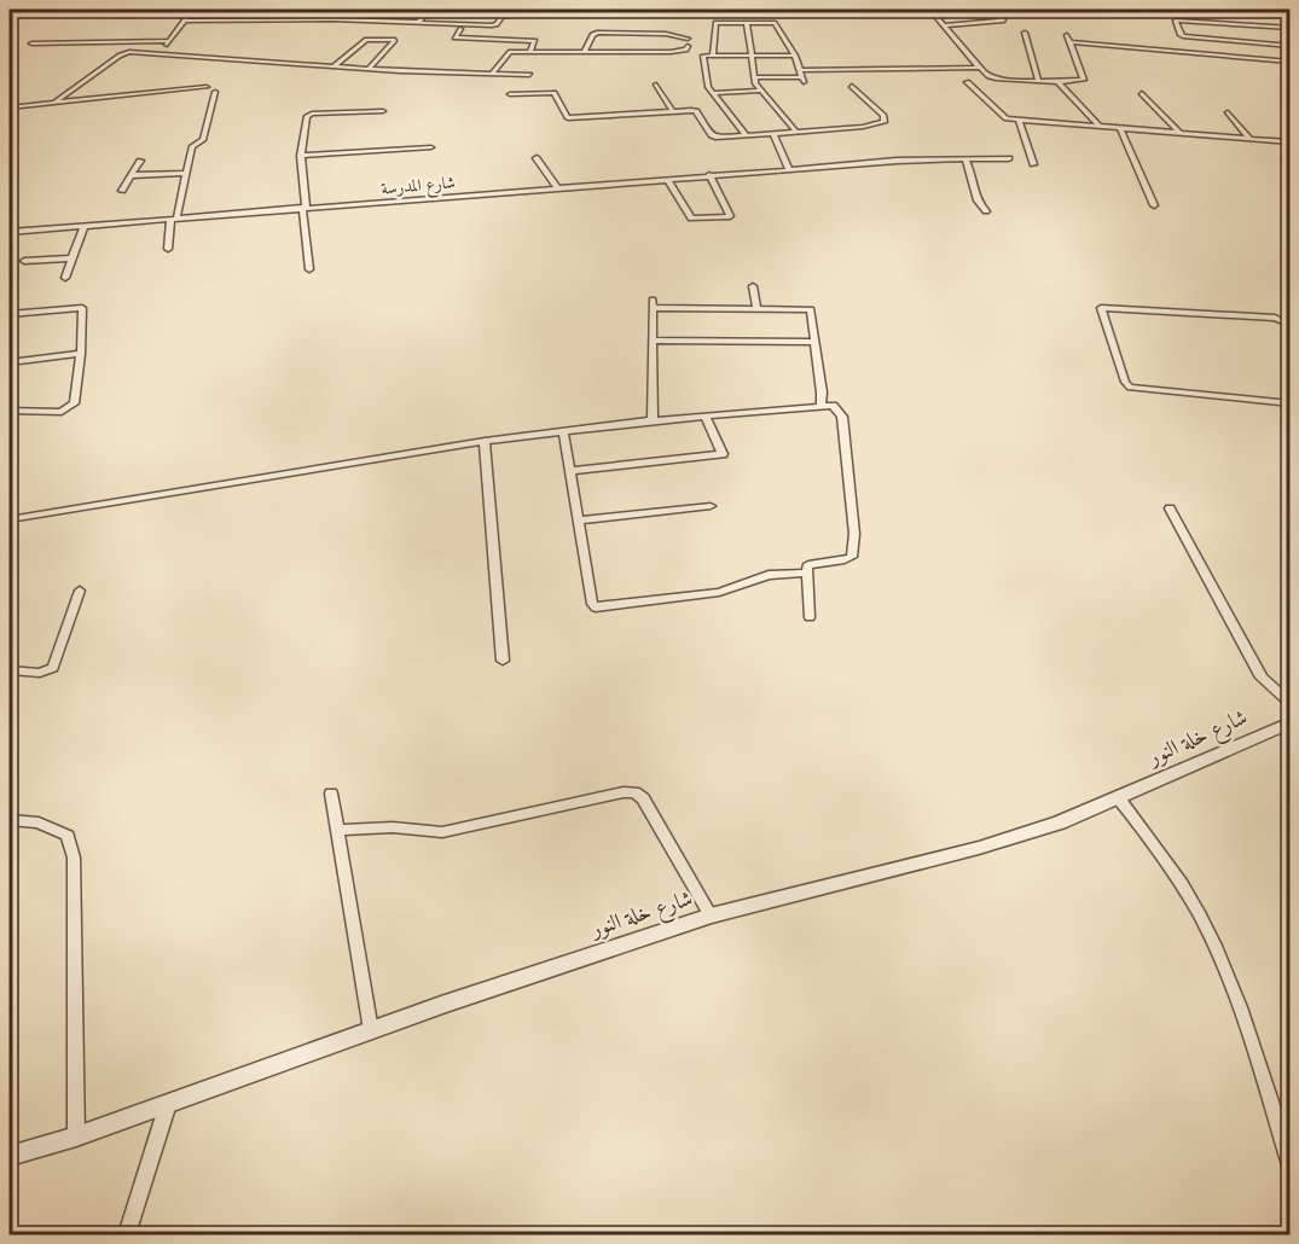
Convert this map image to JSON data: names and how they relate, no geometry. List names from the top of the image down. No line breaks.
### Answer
{"streets":{"street":["شارع المدرسة","شارع خلة النور"]}}
